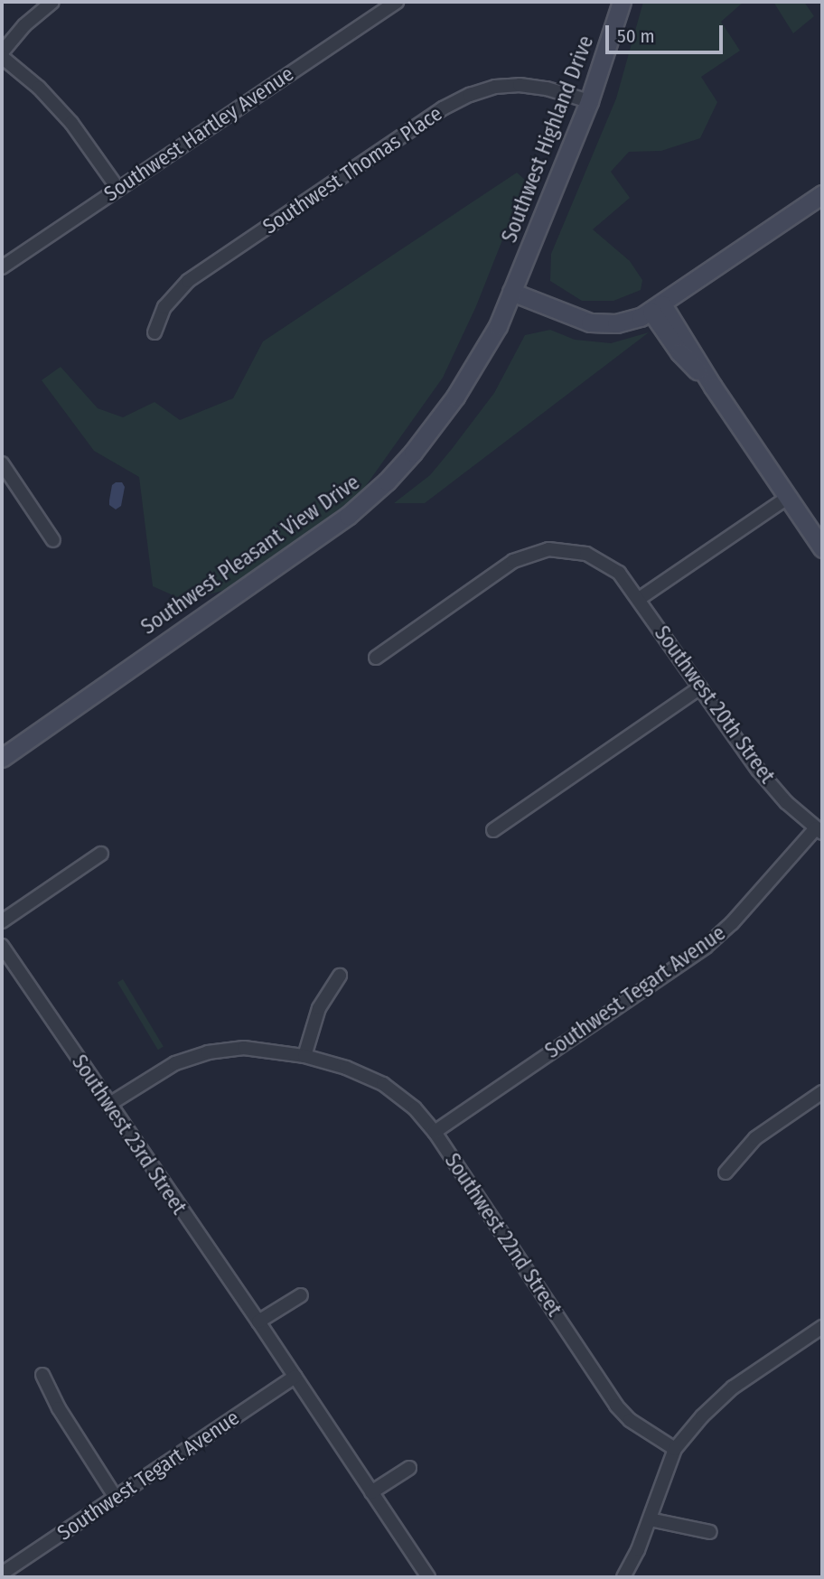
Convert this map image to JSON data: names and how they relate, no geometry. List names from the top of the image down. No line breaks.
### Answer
{"streets":{"main road":["Southwest Highland Drive","Southwest Pleasant View Drive"],"street":["Southwest Hartley Avenue","Southwest Thomas Place","Southwest 20th Street","Southwest Tegart Avenue","Southwest 23rd Street","Southwest 22nd Street"]},"crossings":[["Southwest Highland Drive","Southwest Thomas Place"],["Southwest Highland Drive","Southwest Pleasant View Drive"],["Southwest 20th Street","Southwest Tegart Avenue"],["Southwest Tegart Avenue","Southwest 23rd Street"],["Southwest Tegart Avenue","Southwest 22nd Street"],["Southwest 23rd Street","Southwest 22nd Street"]],"scale_bar":"50 m"}
